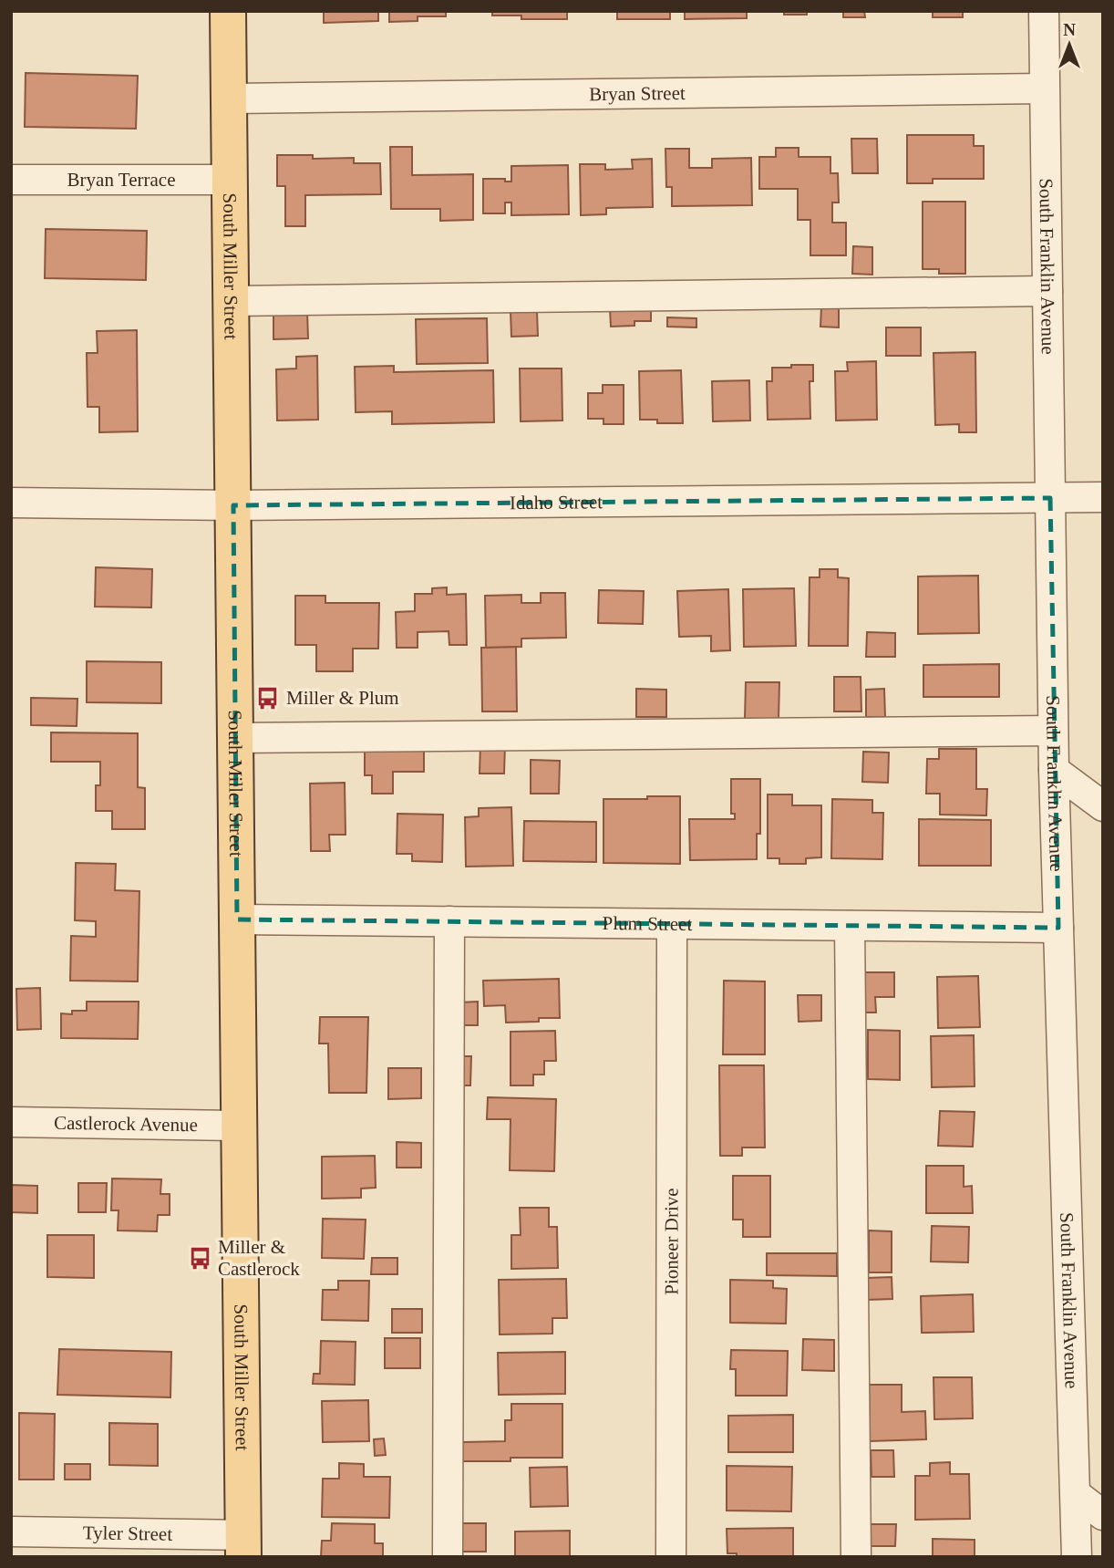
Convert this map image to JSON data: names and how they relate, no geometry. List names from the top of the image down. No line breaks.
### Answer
{"streets":{"main road":["South Miller Street"],"street":["Bryan Street","Bryan Terrace","South Franklin Avenue","Idaho Street","Plum Street","Castlerock Avenue","Pioneer Drive","Tyler Street"]},"crossings":[["Bryan Street","South Miller Street"],["Bryan Street","South Franklin Avenue"],["Bryan Terrace","South Miller Street"],["South Miller Street","Idaho Street"],["South Miller Street","Plum Street"],["South Miller Street","Castlerock Avenue"],["South Miller Street","Tyler Street"],["South Franklin Avenue","Idaho Street"],["South Franklin Avenue","Plum Street"],["Plum Street","Pioneer Drive"]],"places":{"bus stop":["Miller & Plum","Miller & Castlerock"]},"north":"top"}
